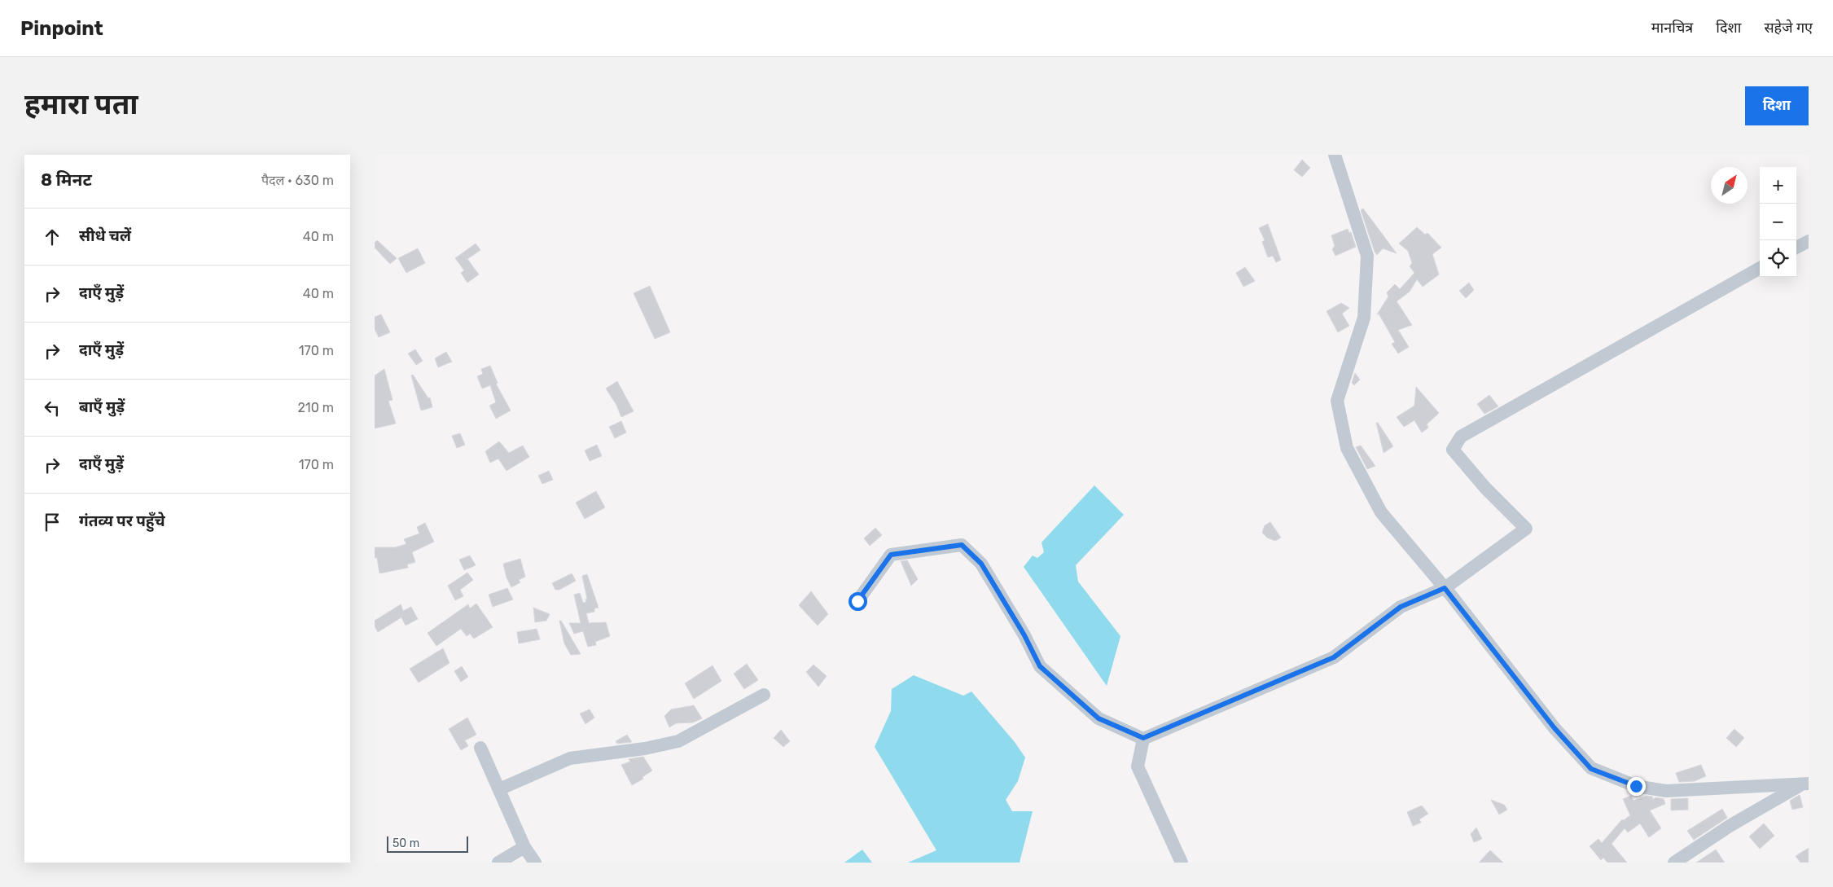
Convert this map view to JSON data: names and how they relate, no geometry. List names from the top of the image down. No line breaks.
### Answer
{"scale_bar":"50 m","north":"top right","page":{"header":"Pinpoint","nav":["मानचित्र","दिशा","सहेजे गए"],"buttons":"दिशा","title":"हमारा पता","heading":["8 मिनट","पैदल · 630 m"],"map_buttons":["+","−"],"list":[["सीधे चलें","40 m"],["दाएँ मुड़ें","40 m"],["दाएँ मुड़ें","170 m"],["बाएँ मुड़ें","210 m"],["दाएँ मुड़ें","170 m"],"गंतव्य पर पहुँचे"],"scale":"50 m"}}
